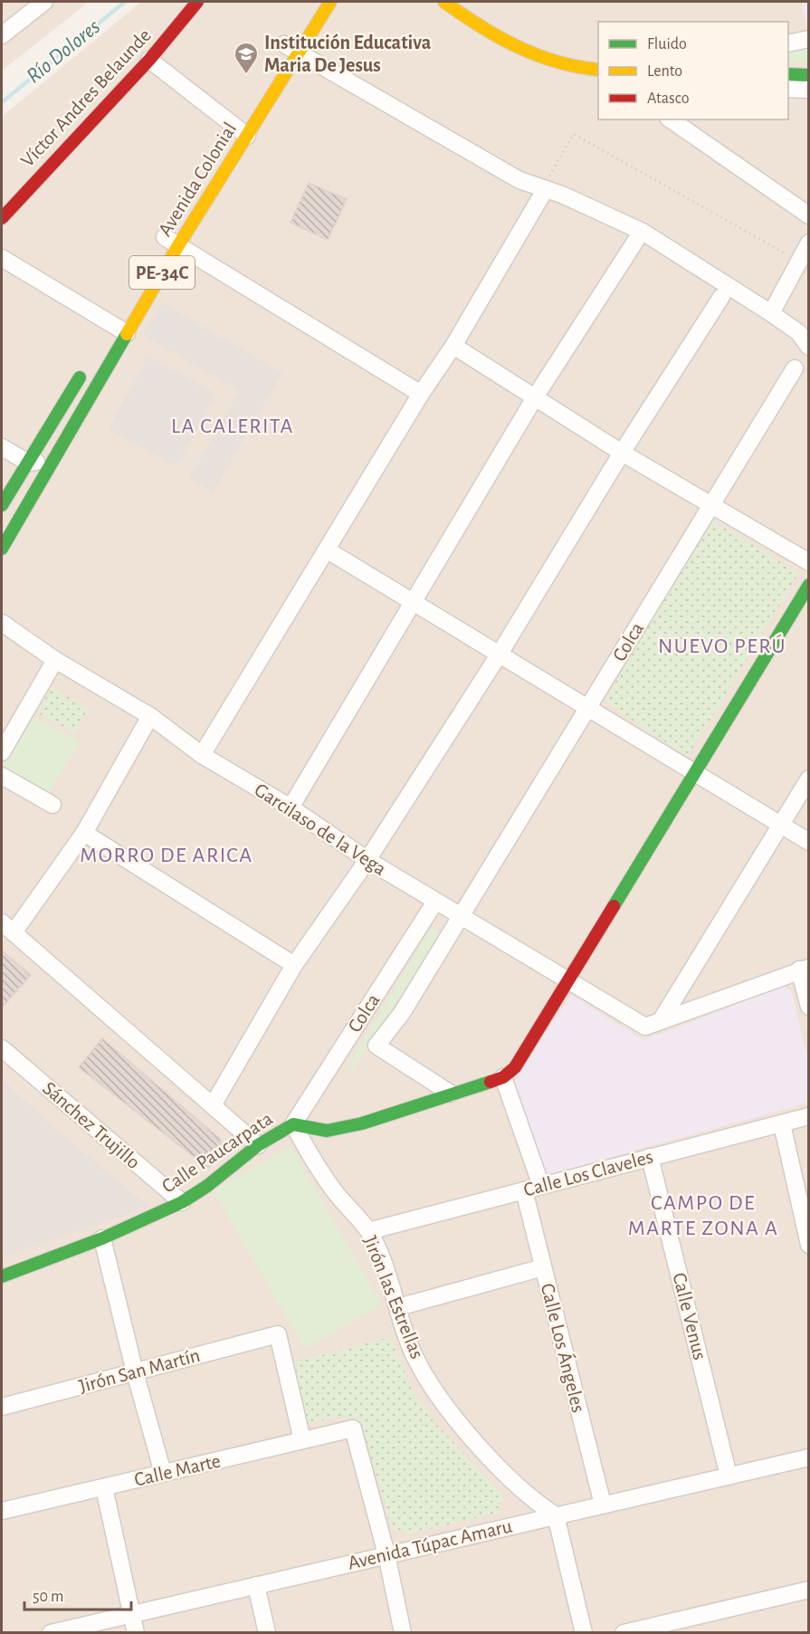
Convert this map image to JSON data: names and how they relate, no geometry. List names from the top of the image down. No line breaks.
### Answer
{"streets":{"street":["Víctor Andres Belaunde","Avenida Colonial","PE-34C","Colca","Garcilaso de la Vega","Sánchez Trujillo","Calle Paucarpata","Calle Los Claveles","Jirón las Estrellas","Calle Venus","Calle Los Ángeles","Jirón San Martín","Calle Marte","Avenida Túpac Amaru"]},"crossings":[["Colca","Garcilaso de la Vega"],["Colca","Calle Paucarpata"],["Colca","Jirón las Estrellas"],["Sánchez Trujillo","Calle Paucarpata"],["Calle Paucarpata","Jirón las Estrellas"],["Calle Los Claveles","Jirón las Estrellas"],["Calle Los Claveles","Calle Venus"],["Calle Los Claveles","Calle Los Ángeles"],["Jirón las Estrellas","Avenida Túpac Amaru"],["Calle Venus","Avenida Túpac Amaru"],["Calle Los Ángeles","Avenida Túpac Amaru"],["Jirón San Martín","Calle Marte"],["Calle Marte","Avenida Túpac Amaru"]],"districts":["LA CALERITA","NUEVO PERÚ","MORRO DE ARICA","CAMPO DE MARTE ZONA A"],"water":["Río Dolores"],"places":{"school or university":["Institución Educativa Maria De Jesus"]},"legend":["Fluido","Lento","Atasco"],"scale_bar":"50 m"}
